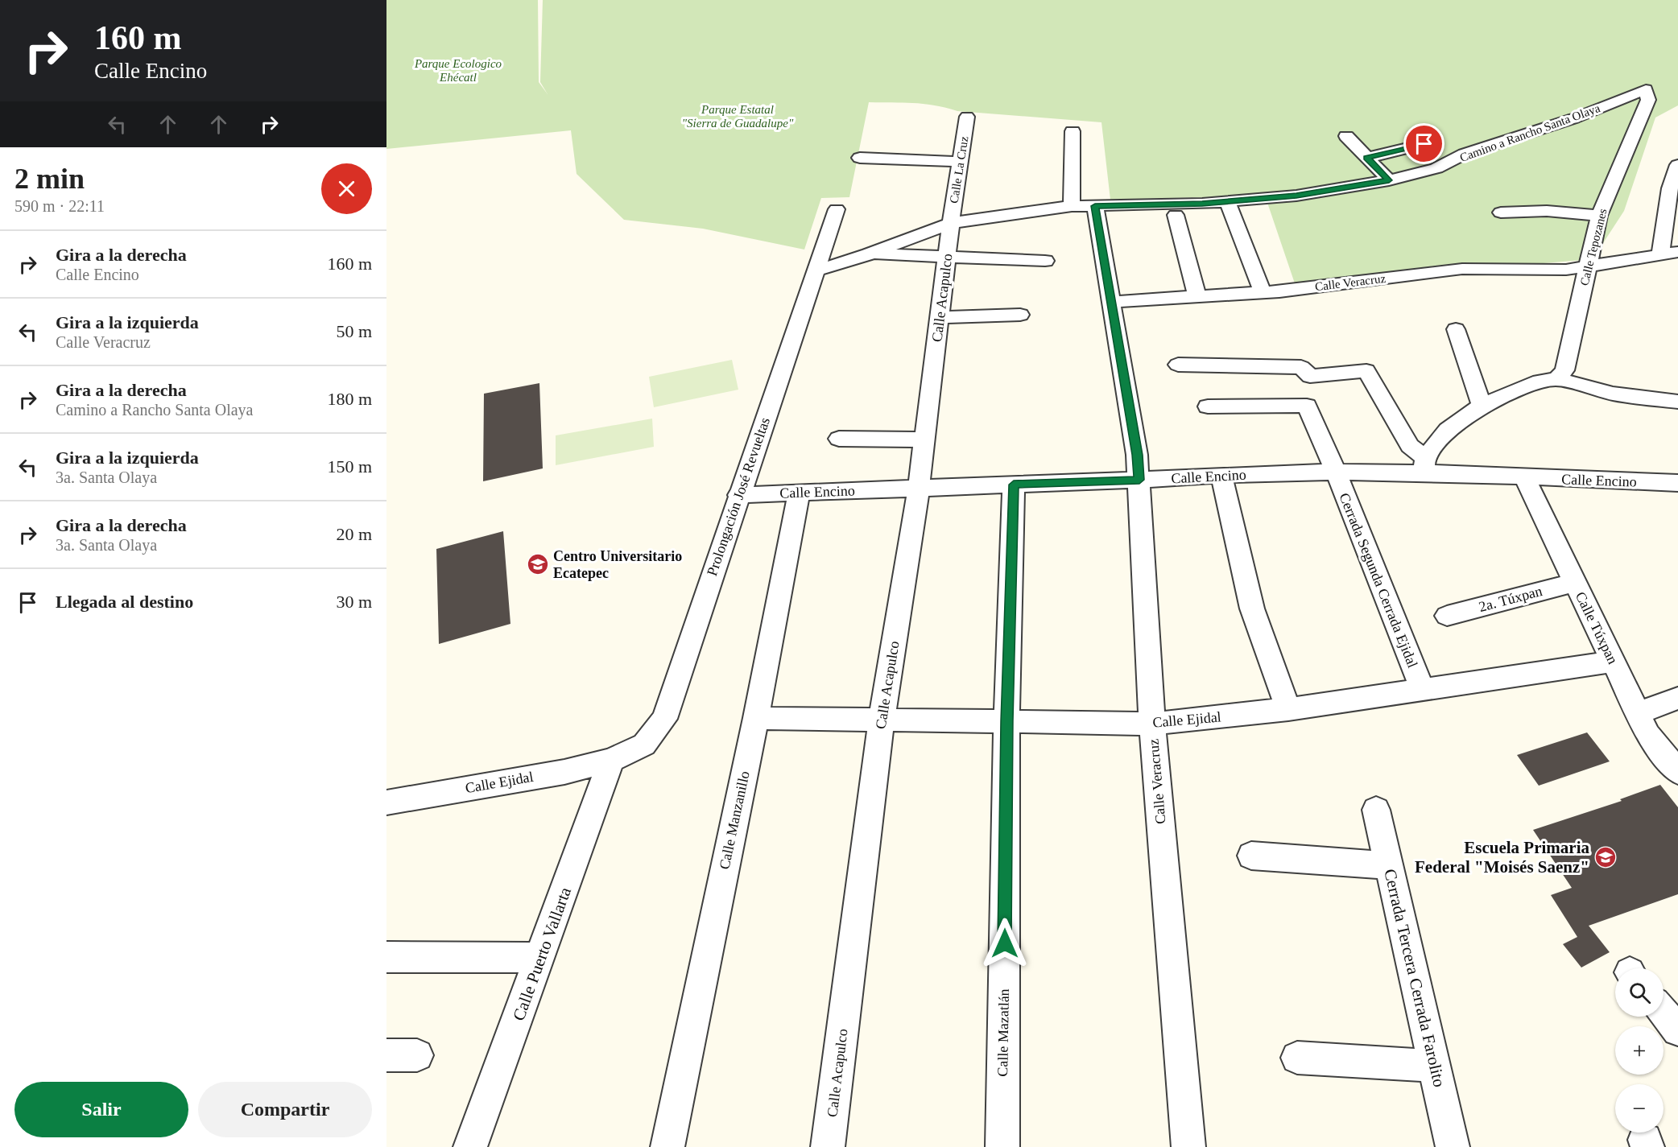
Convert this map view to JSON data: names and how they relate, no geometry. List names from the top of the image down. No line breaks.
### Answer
{"streets":{"street":["Camino a Rancho Santa Olaya","Calle La Cruz","Calle Tepozanes","Calle Veracruz","Calle Acapulco","Calle Encino","Prolongación José Revueltas","Cerrada Segunda Cerrada Ejidal","2a. Túxpan","Calle Túxpan","Calle Ejidal","Calle Manzanillo","Calle Puerto Vallarta","Cerrada Tercera Cerrada Farolito","Calle Mazatlán"]},"crossings":[["Camino a Rancho Santa Olaya","Calle La Cruz"],["Camino a Rancho Santa Olaya","Calle Tepozanes"],["Camino a Rancho Santa Olaya","Calle Veracruz"],["Camino a Rancho Santa Olaya","Calle Acapulco"],["Camino a Rancho Santa Olaya","Prolongación José Revueltas"],["Calle La Cruz","Calle Acapulco"],["Calle Tepozanes","Calle Veracruz"],["Calle Veracruz","Calle Encino"],["Calle Veracruz","Calle Ejidal"],["Calle Acapulco","Calle Encino"],["Calle Acapulco","Calle Ejidal"],["Calle Encino","Prolongación José Revueltas"],["Calle Encino","Cerrada Segunda Cerrada Ejidal"],["Calle Encino","Calle Túxpan"],["Calle Encino","Calle Manzanillo"],["Calle Encino","Calle Mazatlán"],["Prolongación José Revueltas","Calle Ejidal"],["Prolongación José Revueltas","Calle Puerto Vallarta"],["Cerrada Segunda Cerrada Ejidal","Calle Ejidal"],["2a. Túxpan","Calle Túxpan"],["Calle Túxpan","Calle Ejidal"],["Calle Ejidal","Calle Manzanillo"],["Calle Ejidal","Calle Puerto Vallarta"],["Calle Ejidal","Calle Mazatlán"]],"parks":["Parque Ecologico Ehécatl","Parque Estatal \"Sierra de Guadalupe\""],"places":{"school or university":["Centro Universitario Ecatepec","Escuela Primaria Federal \"Moisés Saenz\""]},"page":{"turn":["160 m","Calle Encino"],"heading":["2 min","590 m · 22:11"],"list":[{"name":"Gira a la derecha","note":"Calle Encino","value":"160 m"},{"name":"Gira a la izquierda","note":"Calle Veracruz","value":"50 m"},{"name":"Gira a la derecha","note":"Camino a Rancho Santa Olaya","value":"180 m"},{"name":"Gira a la izquierda","note":"3a. Santa Olaya","value":"150 m"},{"name":"Gira a la derecha","note":"3a. Santa Olaya","value":"20 m"},{"name":"Llegada al destino","value":"30 m"}],"map_buttons":["+","−"],"buttons":["Salir","Compartir"]}}
